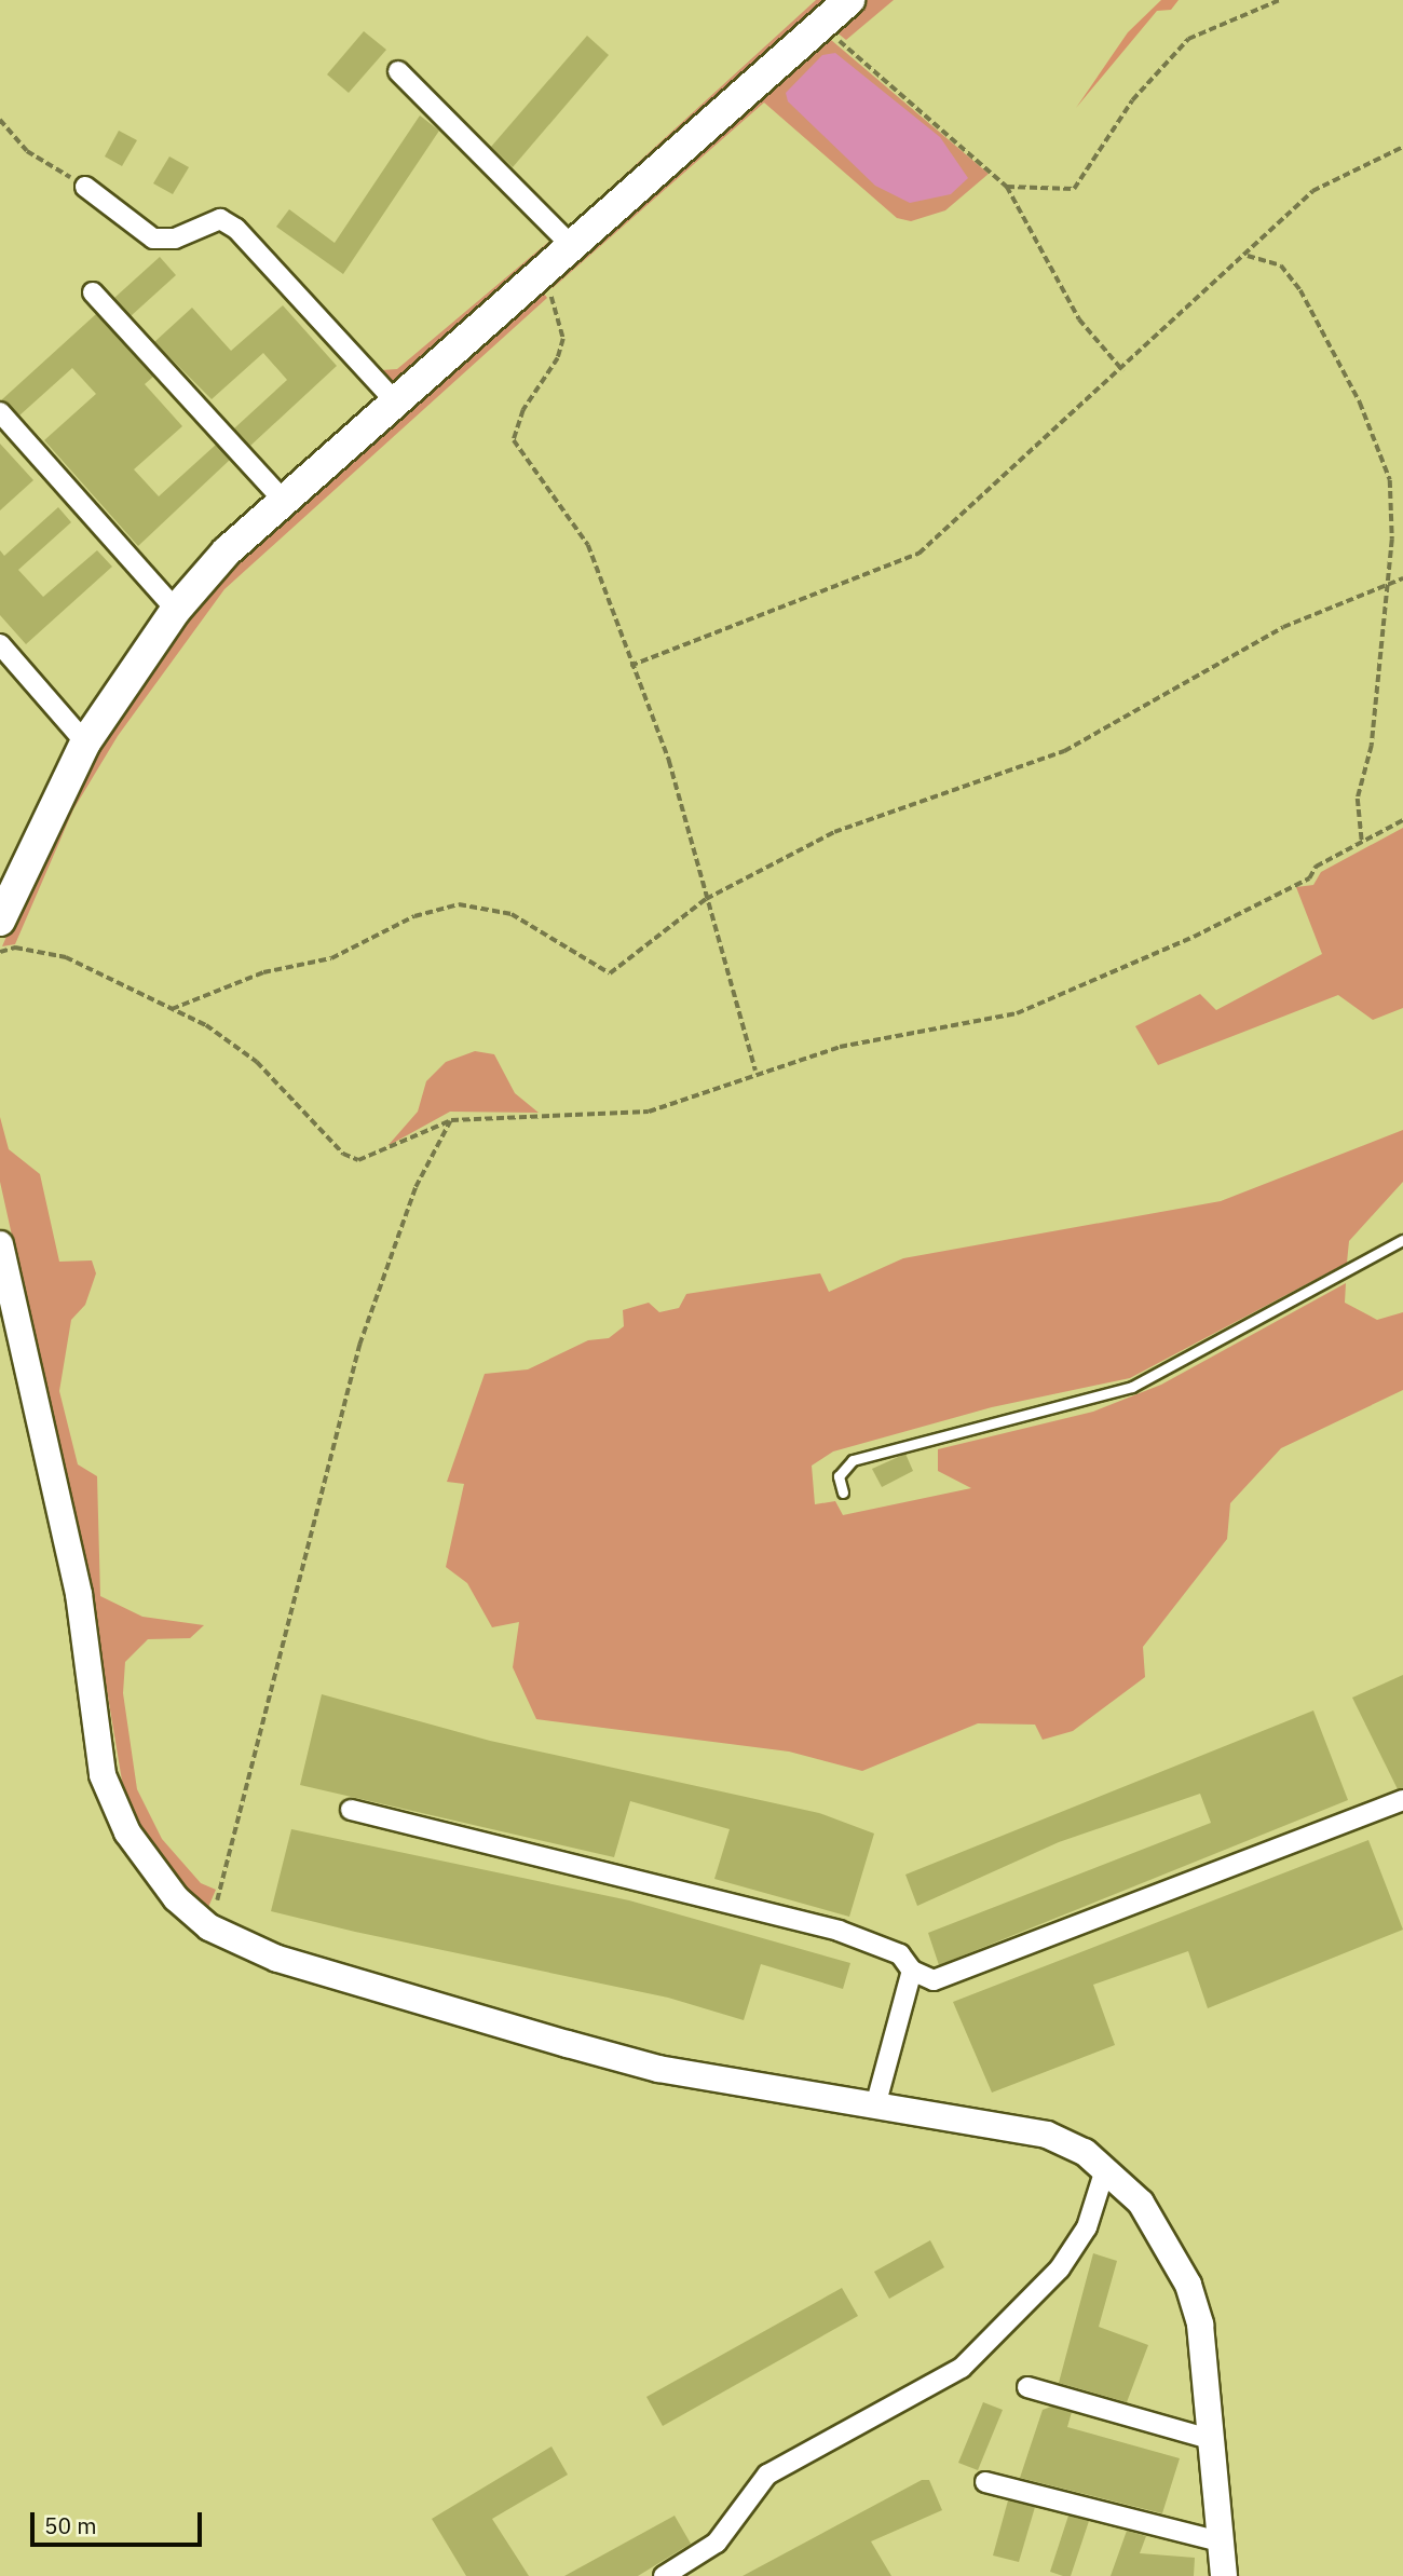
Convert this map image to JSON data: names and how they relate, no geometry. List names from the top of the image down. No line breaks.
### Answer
{"scale_bar":"50 m"}
